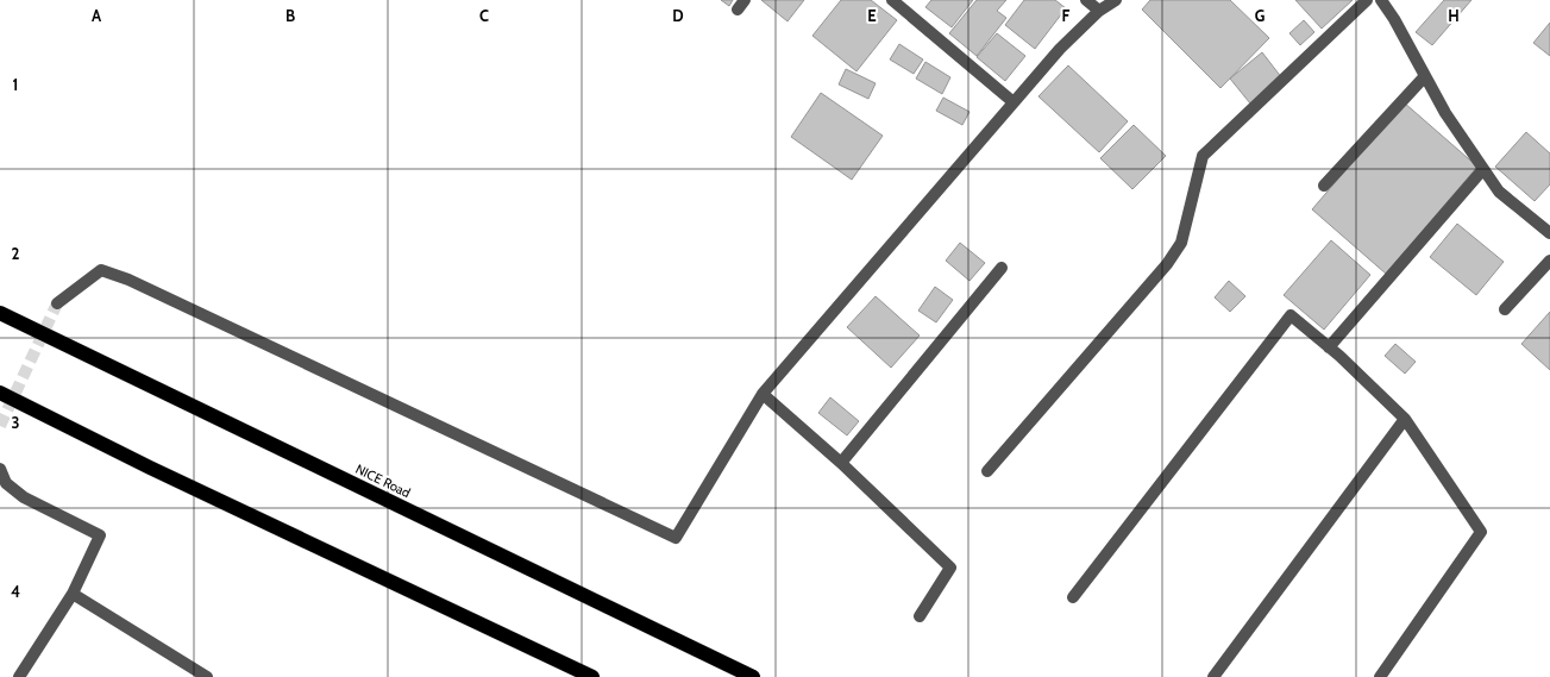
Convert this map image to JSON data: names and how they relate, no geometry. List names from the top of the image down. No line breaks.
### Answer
{"streets":{"highway":["NICE Road"]},"grid":{"columns":["A","B","C","D","E","F","G","H"],"rows":["1","2","3","4"]}}
